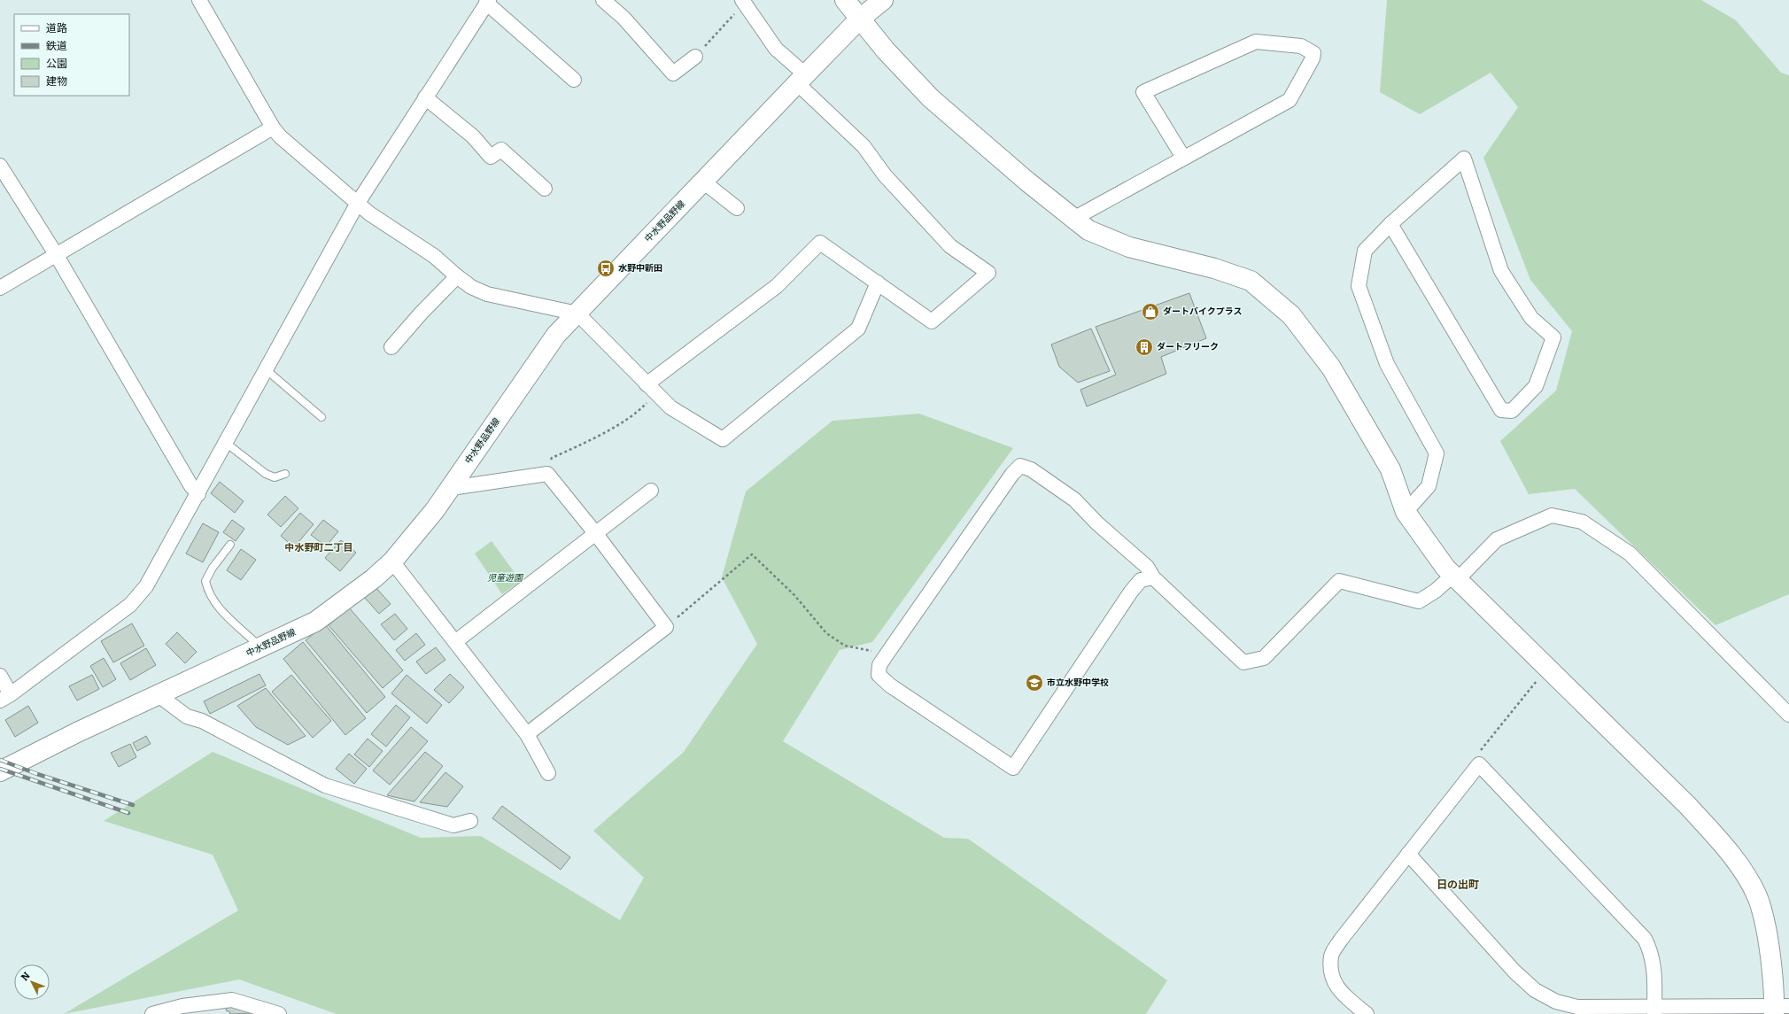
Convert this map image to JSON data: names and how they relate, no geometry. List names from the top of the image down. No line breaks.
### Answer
{"streets":{"street":["中水野品野線"]},"districts":["中水野町二丁目","日の出町"],"parks":["児童遊園"],"places":{"bus stop":["水野中新田"],"shop":["ダートバイクプラス"],"building":["ダートフリーク"],"school or university":["市立水野中学校"]},"legend":["道路","鉄道","公園","建物"],"north":"top left"}
